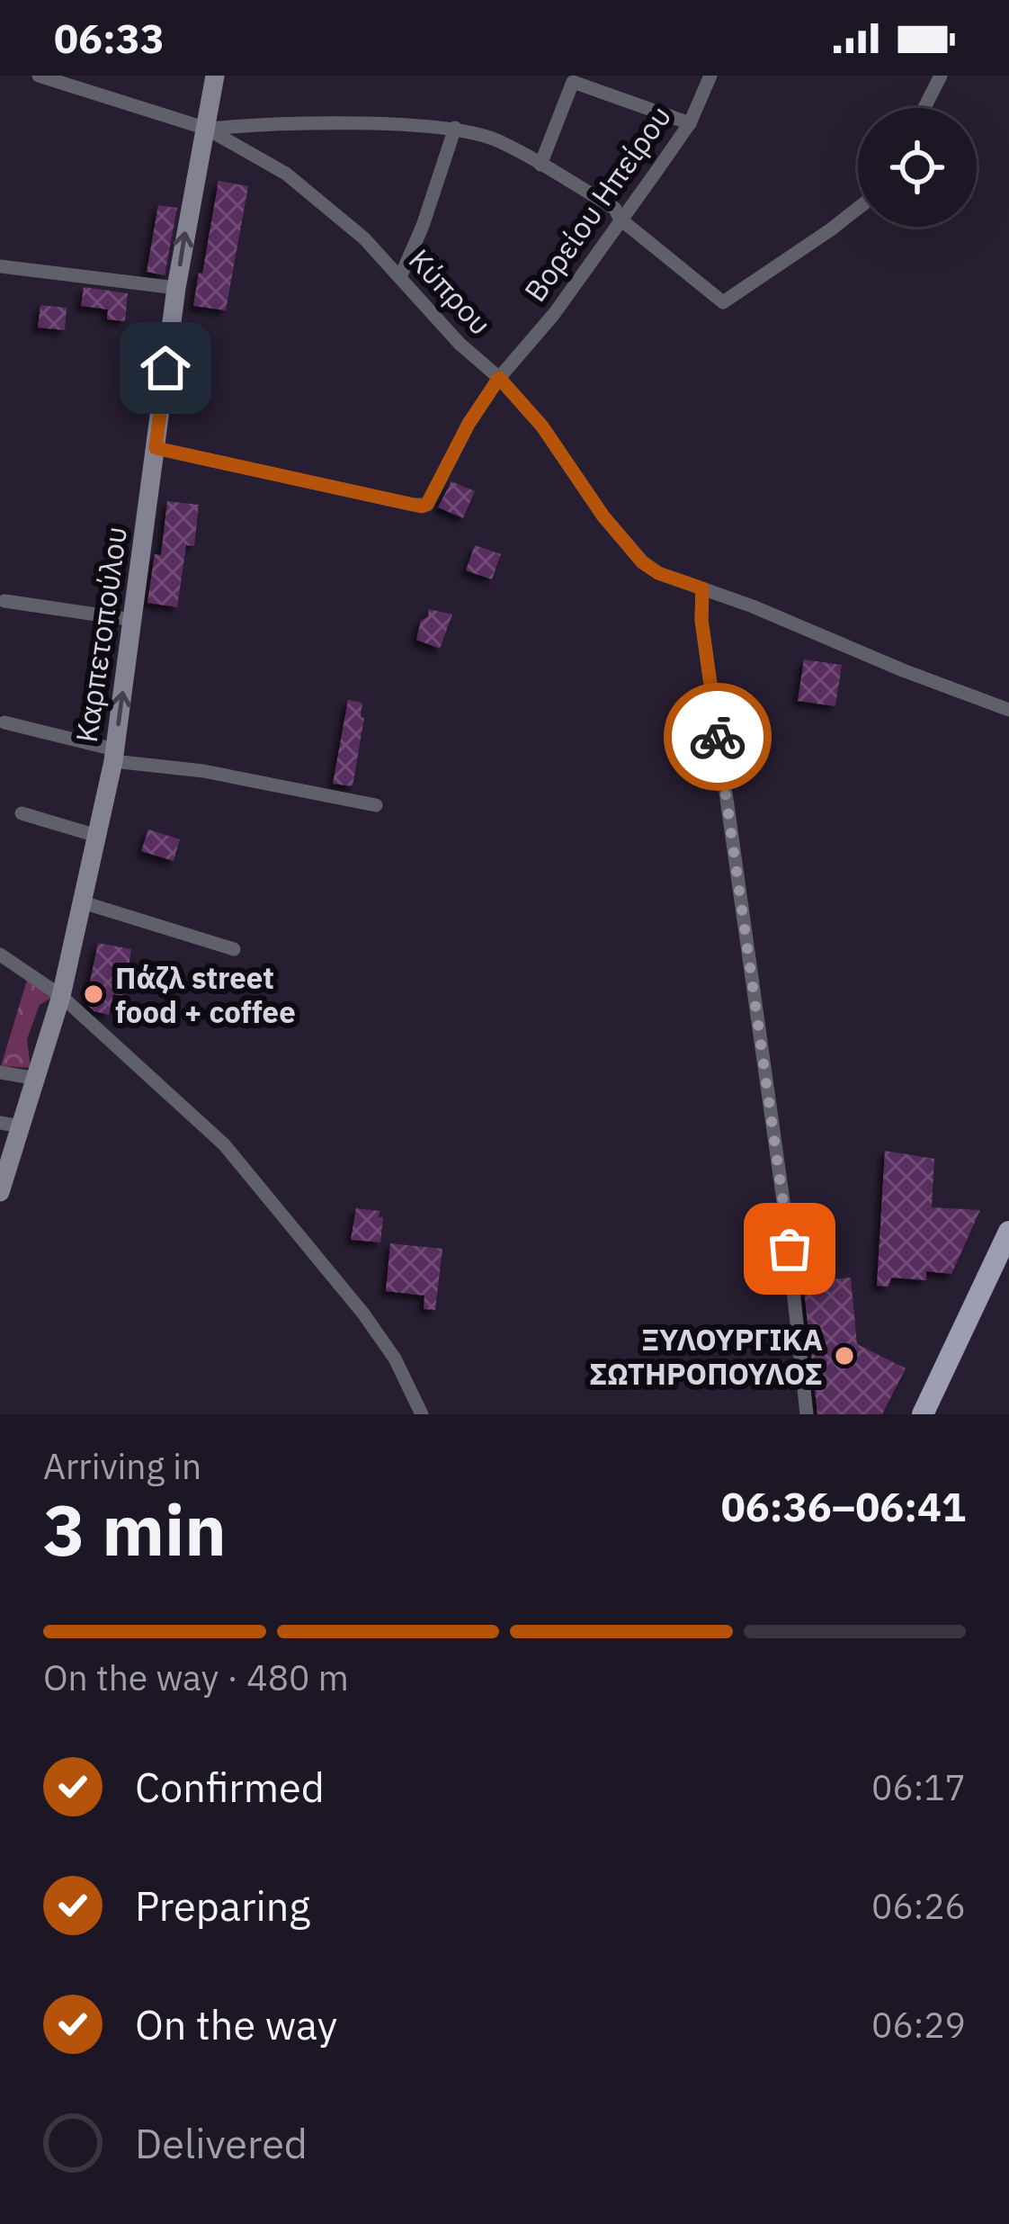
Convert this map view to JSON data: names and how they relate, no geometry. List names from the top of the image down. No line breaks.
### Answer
{"streets":{"main road":["Καρπετοπούλου"],"street":["Βορείου Ηπείρου","Κύπρου"]},"crossings":[["Βορείου Ηπείρου","Κύπρου"],["Βορείου Ηπείρου","Καρπετοπούλου"],["Κύπρου","Καρπετοπούλου"]],"places":["Πάζλ street food + coffee","ΞΥΛΟΥΡΓΙΚΑ ΣΩΤΗΡΟΠΟΥΛΟΣ"],"page":{"status":"06:33","heading":["3 min","Arriving in","06:36–06:41"],"bar":"On the way · 480 m","list":[["Confirmed","06:17"],["Preparing","06:26"],["On the way","06:29"],"Delivered"]}}
